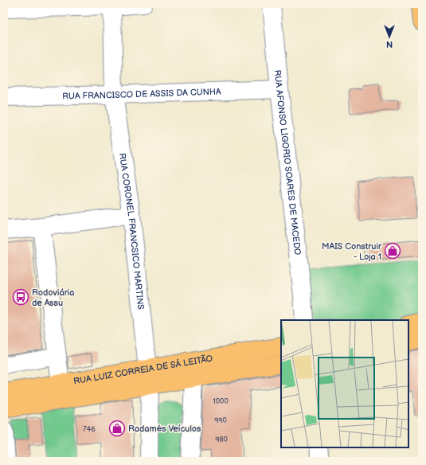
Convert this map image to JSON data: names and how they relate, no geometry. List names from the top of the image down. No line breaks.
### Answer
{"streets":{"main road":["RUA LUIZ CORREIA DE SÁ LEITÃO"],"street":["RUA FRANCISCO DE ASSIS DA CUNHA","RUA AFONSO LIGORIO SOARES DE MACEDO","RUA CORONEL FRANCSICO MARTINS"]},"crossings":[["RUA FRANCISCO DE ASSIS DA CUNHA","RUA AFONSO LIGORIO SOARES DE MACEDO"],["RUA FRANCISCO DE ASSIS DA CUNHA","RUA CORONEL FRANCSICO MARTINS"],["RUA CORONEL FRANCSICO MARTINS","RUA LUIZ CORREIA DE SÁ LEITÃO"]],"places":{"shop":["MAIS Construir - Loja 1","Radamés Veículos"],"bus stop":["Rodoviária de Assu"]},"house_numbers":["1000","990","746","980"],"north":"bottom"}
